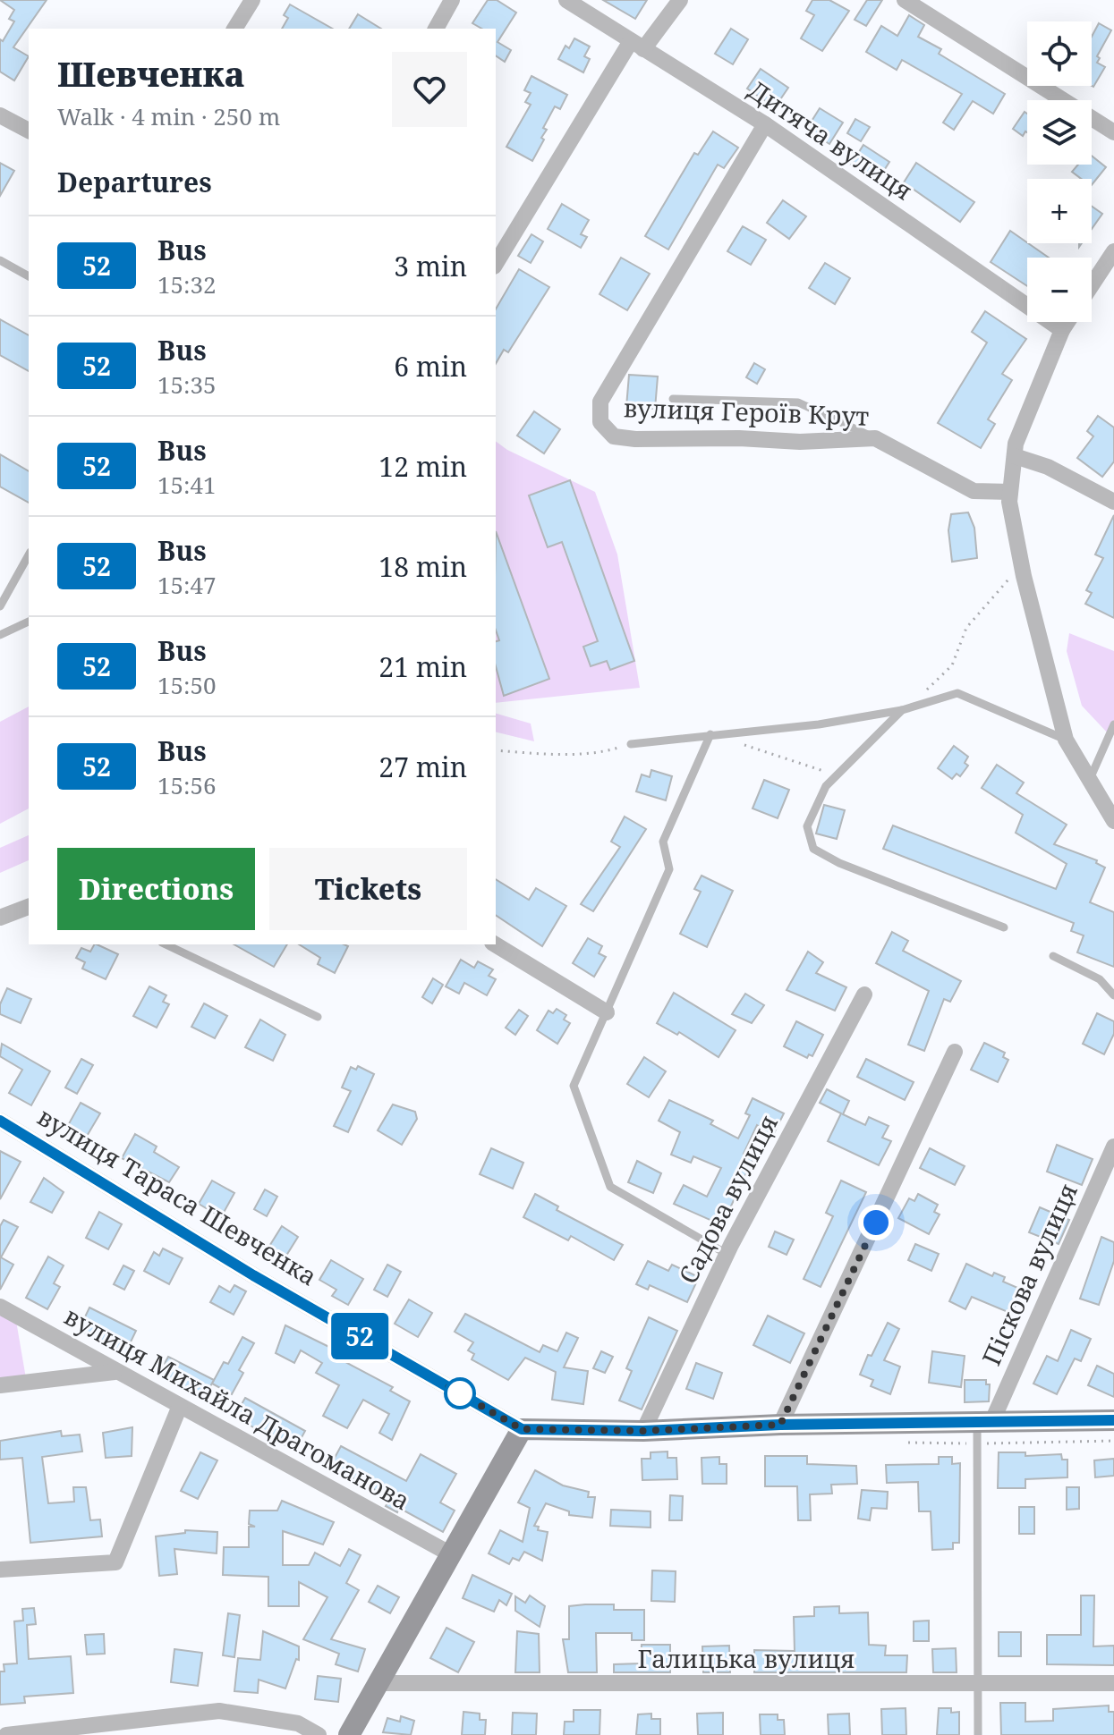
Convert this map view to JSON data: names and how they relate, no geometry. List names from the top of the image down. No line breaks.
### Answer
{"streets":{"street":["Дитяча вулиця","вулиця Героїв Крут","вулиця Тараса Шевченка","Садова вулиця","Піскова вулиця","вулиця Михайла Драгоманова","Галицька вулиця"]},"crossings":[["Дитяча вулиця","вулиця Героїв Крут"],["вулиця Тараса Шевченка","Садова вулиця"],["вулиця Тараса Шевченка","Піскова вулиця"]],"lines":["bus line 52"],"page":{"on_map":"52","map_buttons":["+","−"],"heading":[["Шевченка","Walk · 4 min · 250 m"],"Departures"],"list":[{"mark":"52","name":"Bus","note":"15:32","value":"3 min"},{"mark":"52","name":"Bus","note":"15:35","value":"6 min"},{"mark":"52","name":"Bus","note":"15:41","value":"12 min"},{"mark":"52","name":"Bus","note":"15:47","value":"18 min"},{"mark":"52","name":"Bus","note":"15:50","value":"21 min"},{"mark":"52","name":"Bus","note":"15:56","value":"27 min"}],"buttons":["Directions","Tickets"]}}
